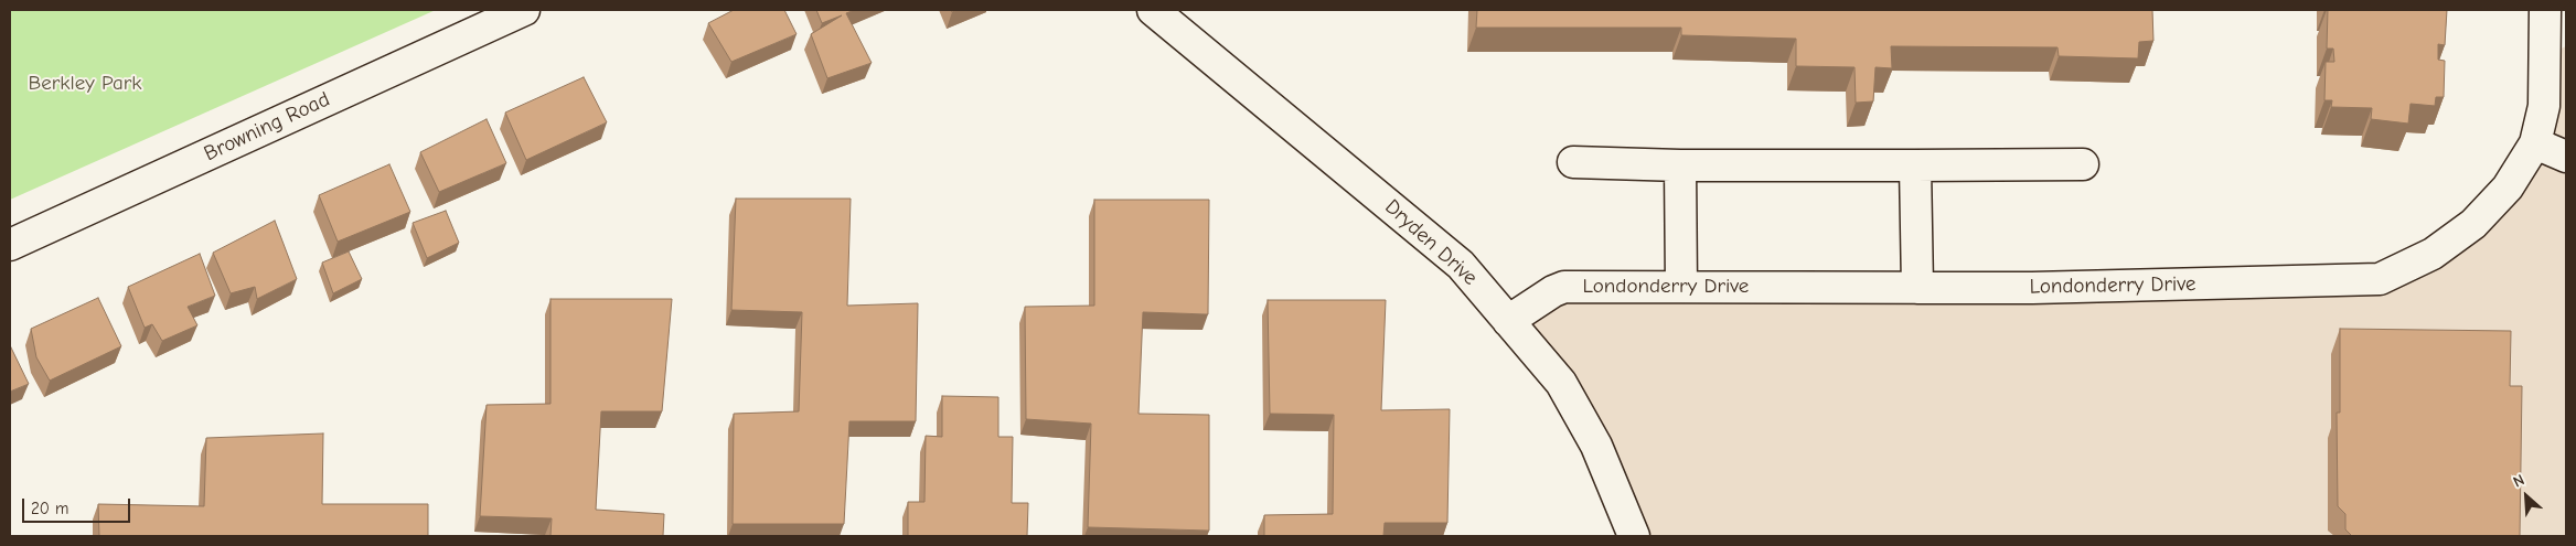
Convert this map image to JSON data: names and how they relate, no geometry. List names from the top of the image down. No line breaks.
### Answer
{"streets":{"street":["Browning Road","Dryden Drive","Londonderry Drive"]},"crossings":[["Dryden Drive","Londonderry Drive"]],"parks":["Berkley Park"],"scale_bar":"20 m","north":"top left"}
